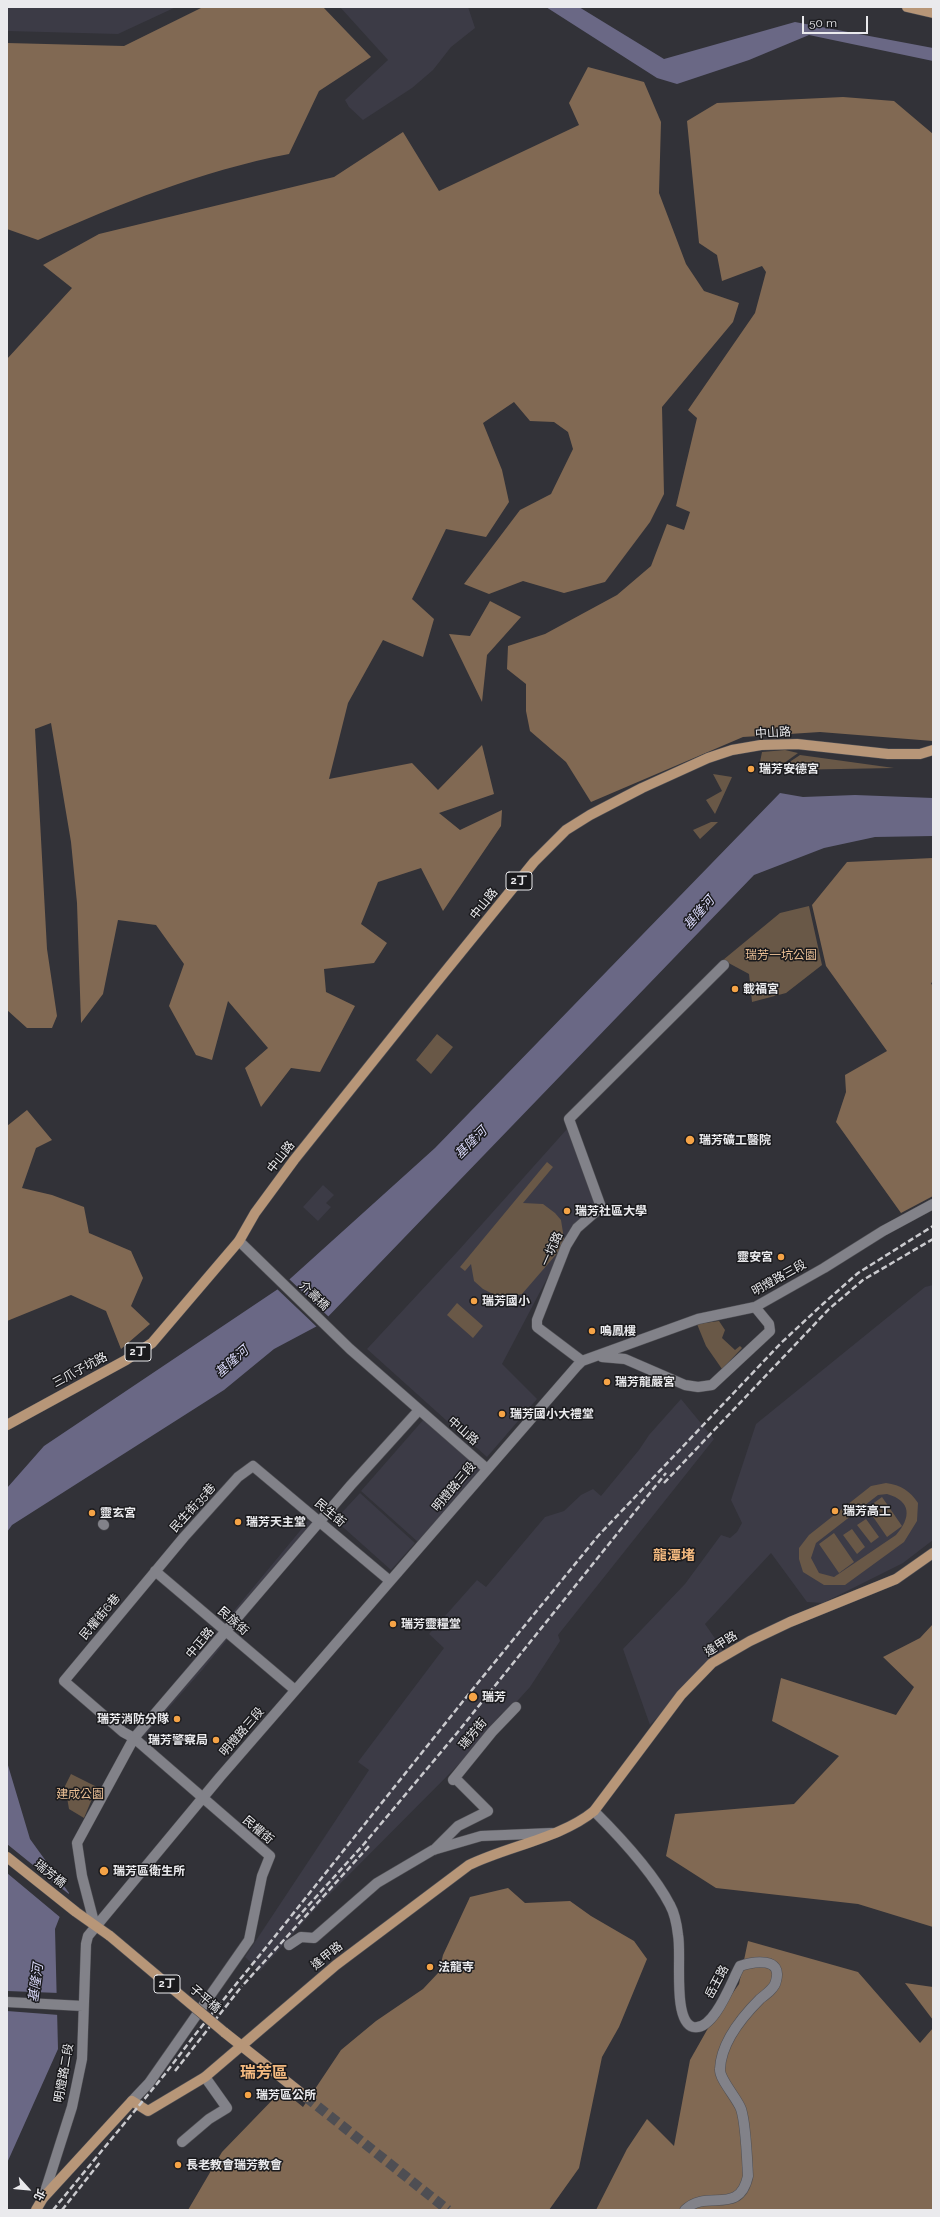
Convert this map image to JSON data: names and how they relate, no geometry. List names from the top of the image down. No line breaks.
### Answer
{"streets":{"main road":["中山路","2丁","三爪子坑路","逢甲路","瑞芳橋","子平橋","明燈路二段"],"street":["一坑路","明燈路三段","介壽橋","民生街35巷","民生街","民權街6巷","民族街","中正路","瑞芳街","民權街","岳王路"]},"crossings":[["中山路","明燈路三段"],["中山路","介壽橋"],["中山路","三爪子坑路"],["中山路","中正路"],["2丁","逢甲路"],["2丁","子平橋"],["一坑路","明燈路三段"],["明燈路三段","民生街"],["明燈路三段","民族街"],["明燈路三段","中正路"],["明燈路三段","民權街"],["明燈路三段","瑞芳橋"],["明燈路三段","子平橋"],["明燈路三段","明燈路二段"],["介壽橋","三爪子坑路"],["民生街35巷","民生街"],["民生街35巷","民權街6巷"],["民生街35巷","民族街"],["民生街","中正路"],["民權街6巷","民族街"],["民權街6巷","民權街"],["民族街","中正路"],["中正路","民權街"],["中正路","瑞芳橋"],["中正路","子平橋"],["中正路","明燈路二段"],["逢甲路","瑞芳街"],["逢甲路","岳王路"],["逢甲路","子平橋"],["逢甲路","明燈路二段"],["民權街","明燈路二段"],["瑞芳橋","子平橋"],["瑞芳橋","明燈路二段"],["子平橋","明燈路二段"]],"districts":["龍潭堵","瑞芳區"],"water":["基隆河"],"parks":["瑞芳一坑公園","建成公園"],"places":["瑞芳安德宮","載福宮","瑞芳礦工醫院","瑞芳社區大學","靈安宮","瑞芳國小","鳴鳳樓","瑞芳龍嚴宮","瑞芳國小大禮堂","瑞芳高工","靈玄宮","瑞芳天主堂","瑞芳靈糧堂","瑞芳","瑞芳消防分隊","瑞芳警察局","瑞芳區衛生所","法龍寺","瑞芳區公所","長老教會瑞芳教會"],"scale_bar":"50 m","north":"bottom right"}
